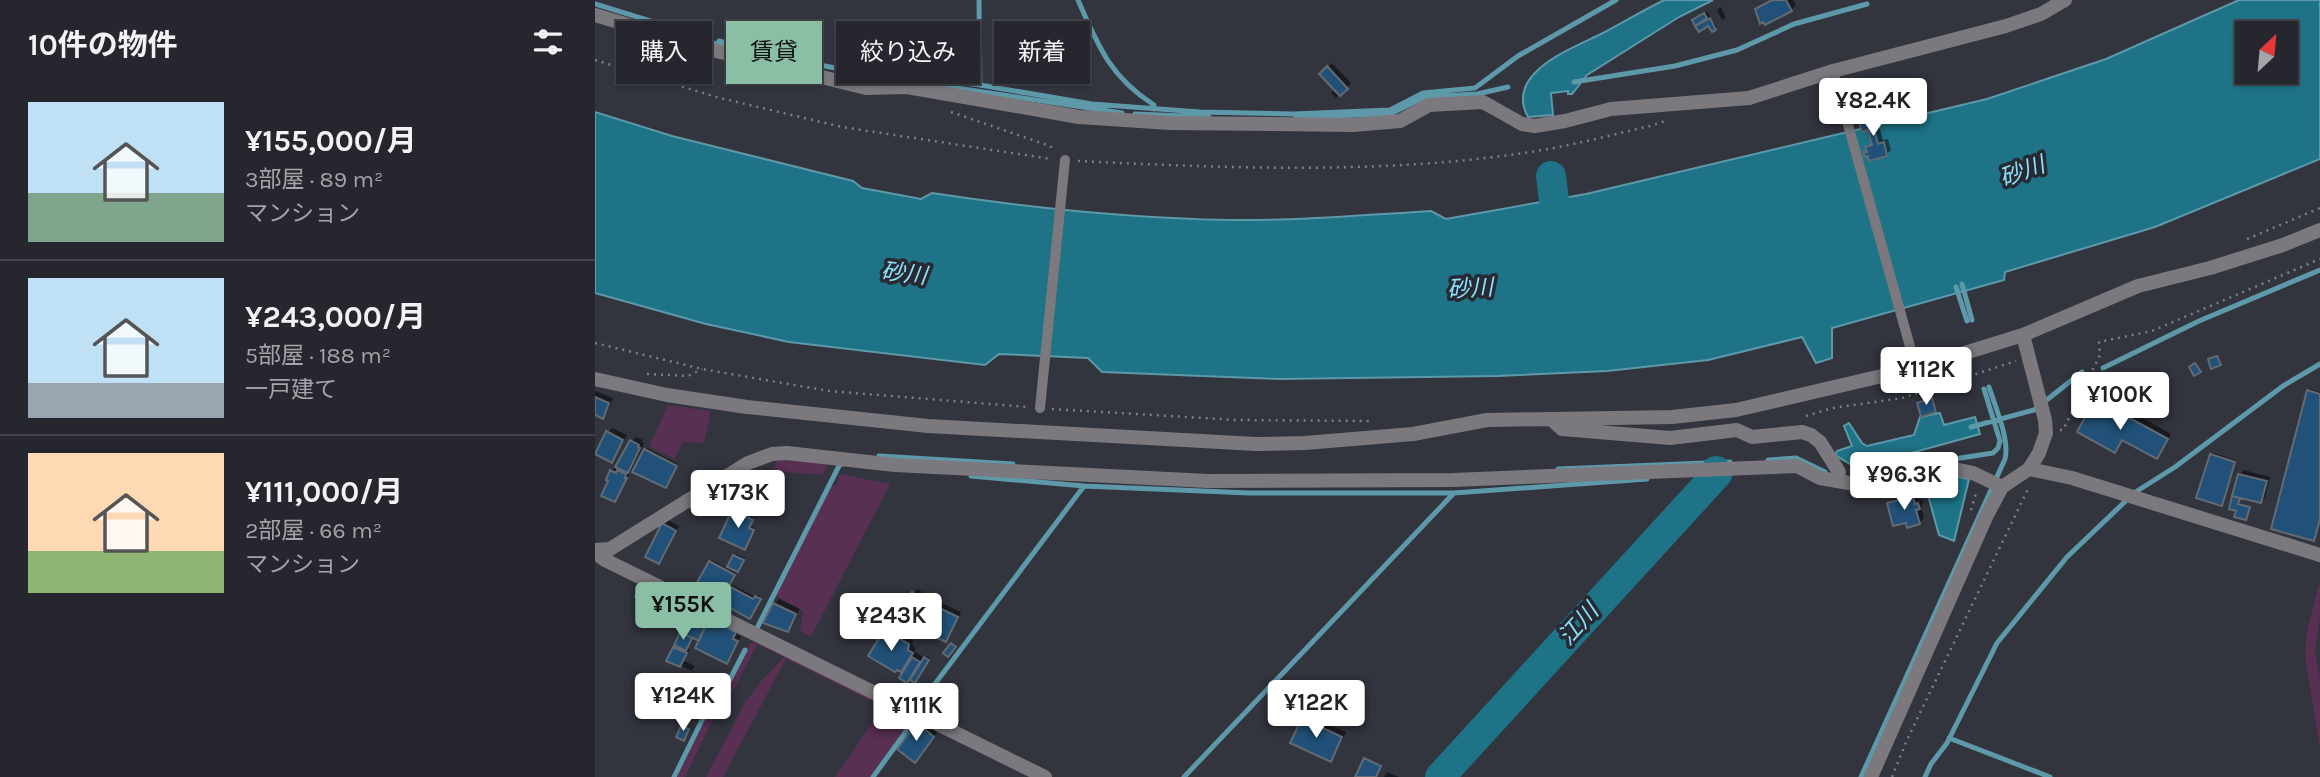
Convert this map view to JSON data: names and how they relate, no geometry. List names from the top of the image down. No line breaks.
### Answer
{"water":["砂川","江川"],"north":"top right","page":{"heading":"10件の物件","chip":["購入","賃貸","絞り込み","新着"],"price":["¥82.4K","¥112K","¥100K","¥96.3K","¥173K","¥155K","¥243K","¥124K","¥122K","¥111K"],"list":[{"name":"¥155,000/月","note":"3部屋 · 89 m² · マンション"},{"name":"¥243,000/月","note":"5部屋 · 188 m² · 一戸建て"},{"name":"¥111,000/月","note":"2部屋 · 66 m² · マンション"}]}}
